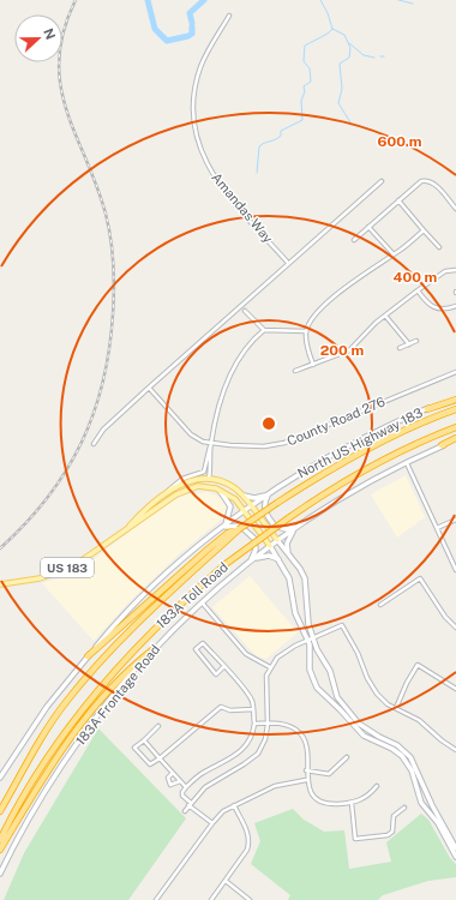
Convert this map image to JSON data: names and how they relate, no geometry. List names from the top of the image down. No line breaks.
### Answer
{"streets":{"highway":["183A Toll Road"],"main road":["North US Highway 183","US 183","183A Frontage Road"],"street":["Amandas Way","County Road 276"]},"north":"right","rings":["600 m","400 m","200 m"]}
